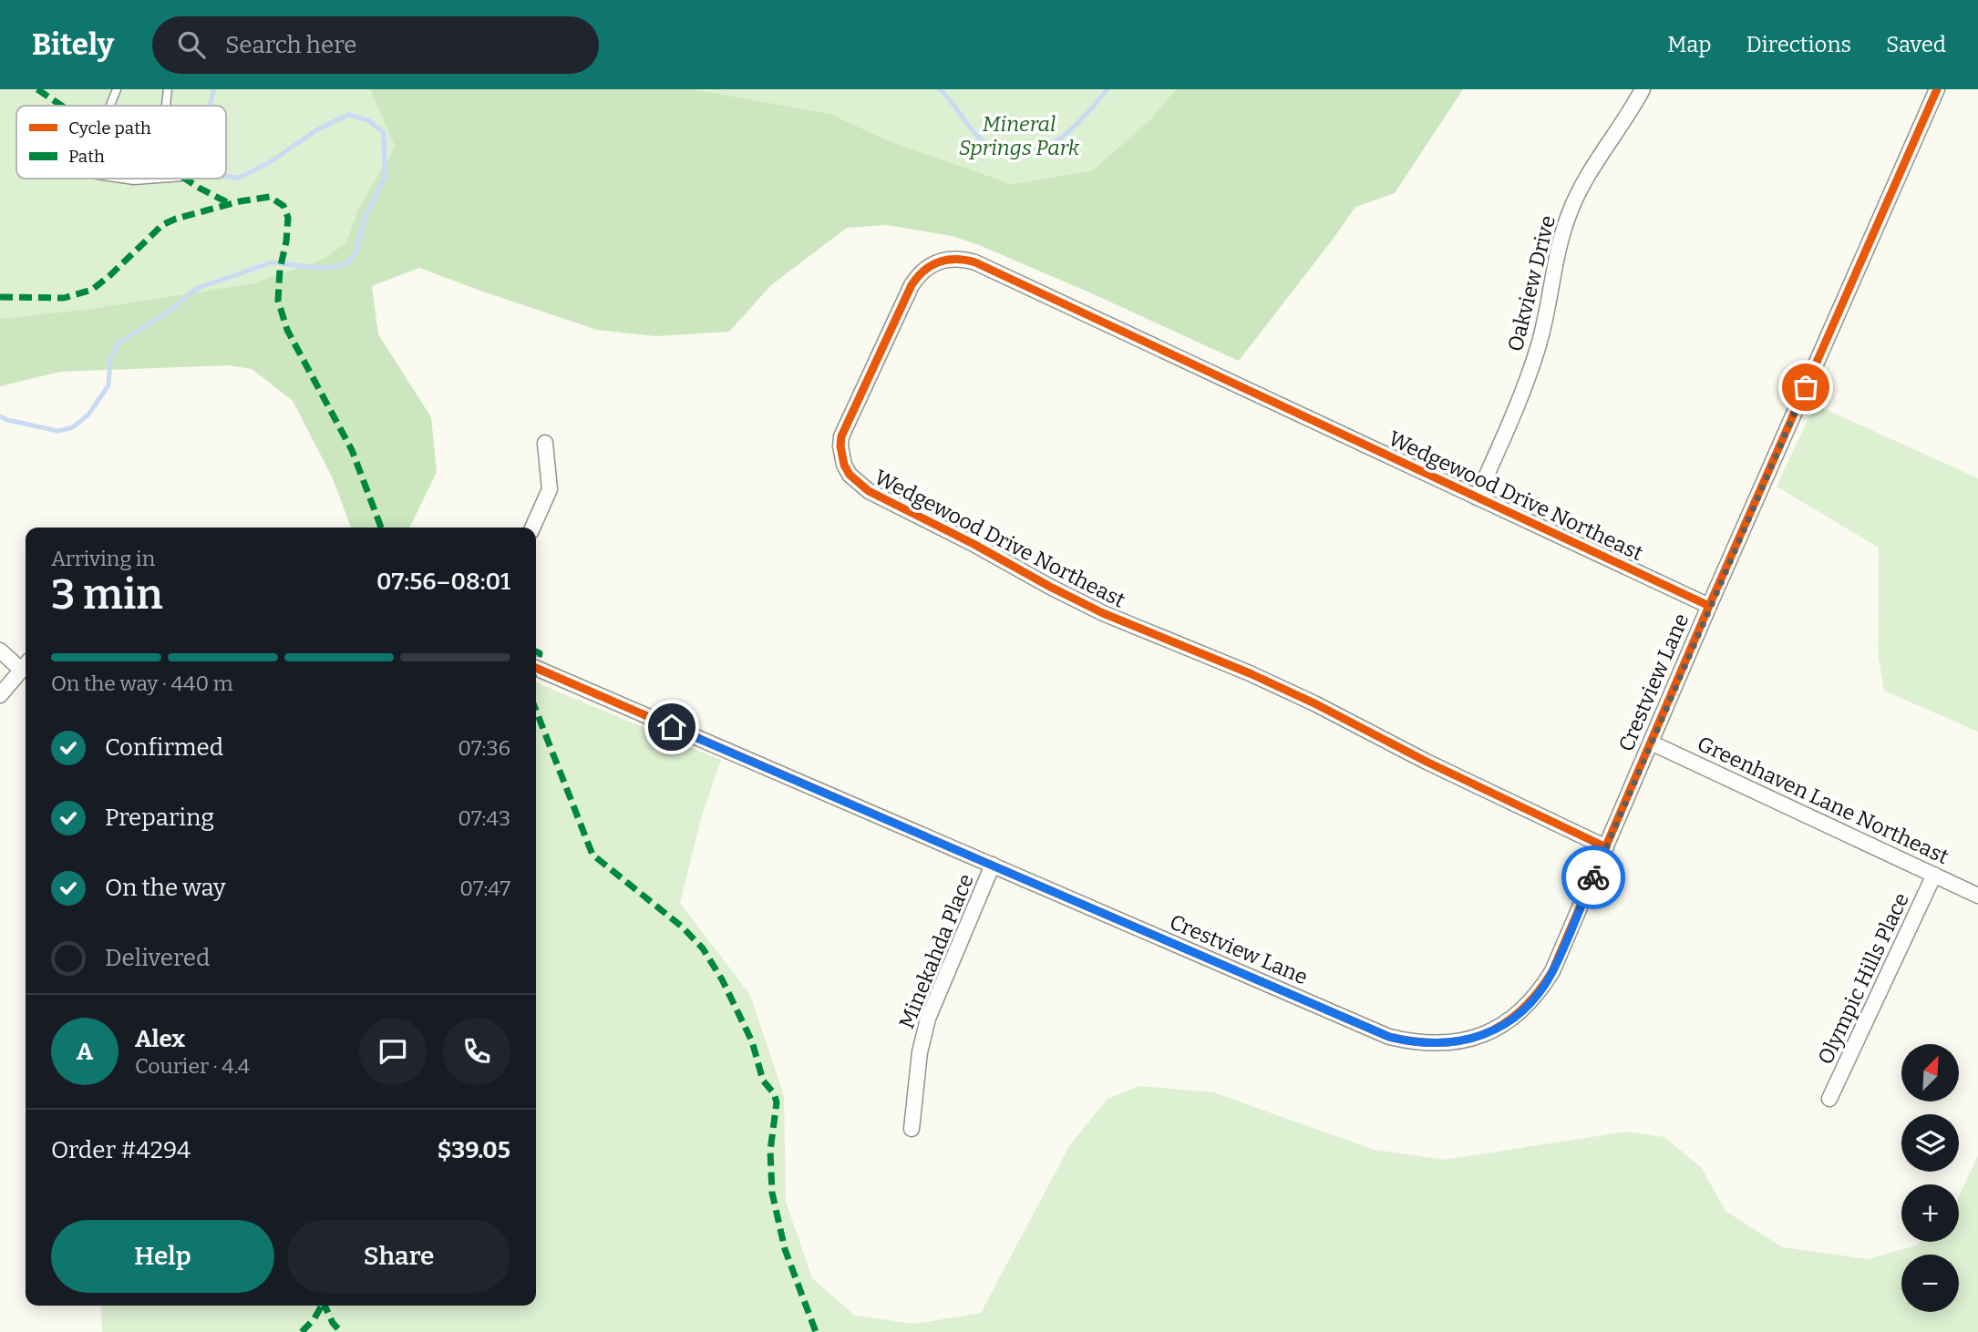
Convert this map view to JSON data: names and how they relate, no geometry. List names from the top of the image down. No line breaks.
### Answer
{"streets":{"street":["Oakview Drive","Wedgewood Drive Northeast","Crestview Lane","Greenhaven Lane Northeast","Minekahda Place","Olympic Hills Place"]},"crossings":[["Oakview Drive","Wedgewood Drive Northeast"],["Wedgewood Drive Northeast","Crestview Lane"],["Crestview Lane","Greenhaven Lane Northeast"],["Crestview Lane","Minekahda Place"],["Greenhaven Lane Northeast","Olympic Hills Place"]],"parks":["Mineral Springs Park"],"legend":["Cycle path","Path"],"north":"top right","page":{"header":"Bitely","search":"Search here","nav":["Map","Directions","Saved"],"heading":["3 min","Arriving in","07:56–08:01"],"panel":["Alex","Courier · 4.4","Order #4294","$39.05"],"bar":"On the way · 440 m","list":[["Confirmed","07:36"],["Preparing","07:43"],["On the way","07:47"],"Delivered"],"round":"A","map_buttons":["+","−"],"buttons":["Help","Share"]}}
